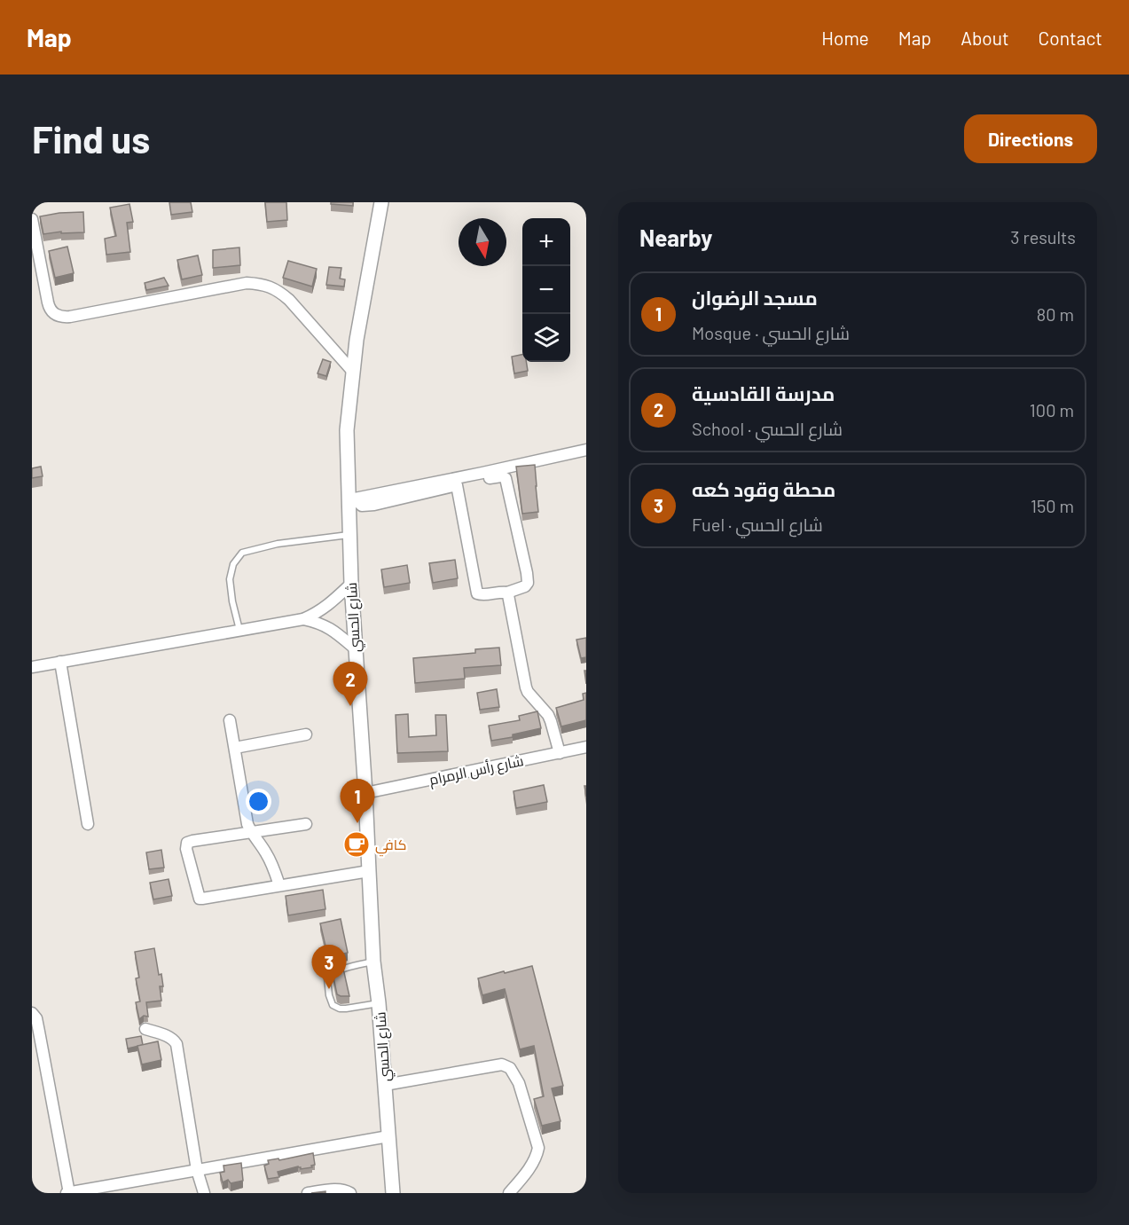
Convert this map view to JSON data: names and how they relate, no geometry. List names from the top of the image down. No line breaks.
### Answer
{"streets":{"street":["شارع الحسي","شارع رأس الرمرام"]},"crossings":[["شارع الحسي","شارع رأس الرمرام"]],"places":{"cafe":["كافي"]},"north":"bottom","page":{"header":"Map","nav":["Home","Map","About","Contact"],"buttons":"Directions","title":"Find us","heading":["Nearby","3 results"],"map_buttons":["+","−"],"list":[{"mark":"1","name":"مسجد الرضوان","note":"Mosque · شارع الحسي","value":"80 m"},{"mark":"2","name":"مدرسة القادسية","note":"School · شارع الحسي","value":"100 m"},{"mark":"3","name":"محطة وقود كعه","note":"Fuel · شارع الحسي","value":"150 m"}],"pins":["2","1","3"]}}
